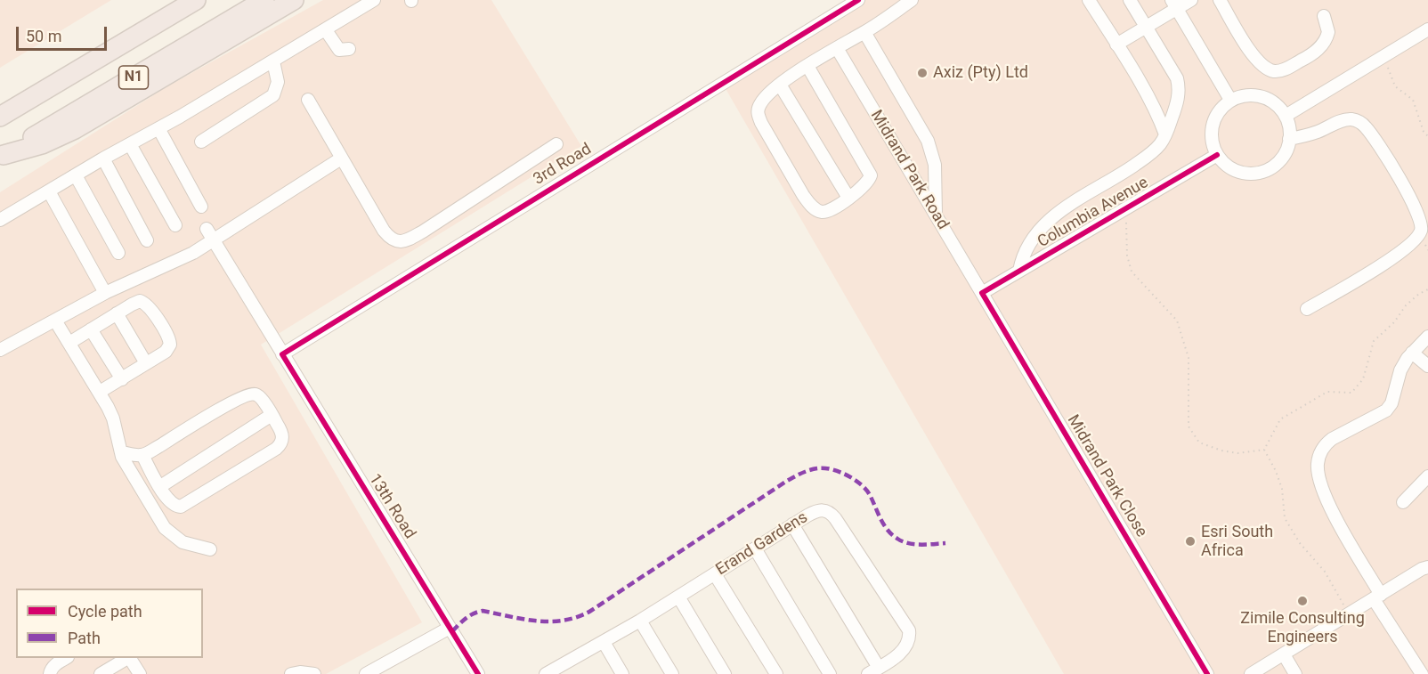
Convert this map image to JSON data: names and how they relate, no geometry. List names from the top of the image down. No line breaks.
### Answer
{"streets":{"highway":["N1"],"street":["3rd Road","Midrand Park Road","Columbia Avenue","Midrand Park Close","13th Road","Erand Gardens"]},"crossings":[["3rd Road","13th Road"],["Midrand Park Road","Columbia Avenue"],["Midrand Park Road","Midrand Park Close"],["Columbia Avenue","Midrand Park Close"]],"places":["Axiz (Pty) Ltd","Esri South Africa","Zimile Consulting Engineers"],"legend":["Cycle path","Path"],"scale_bar":"50 m"}
